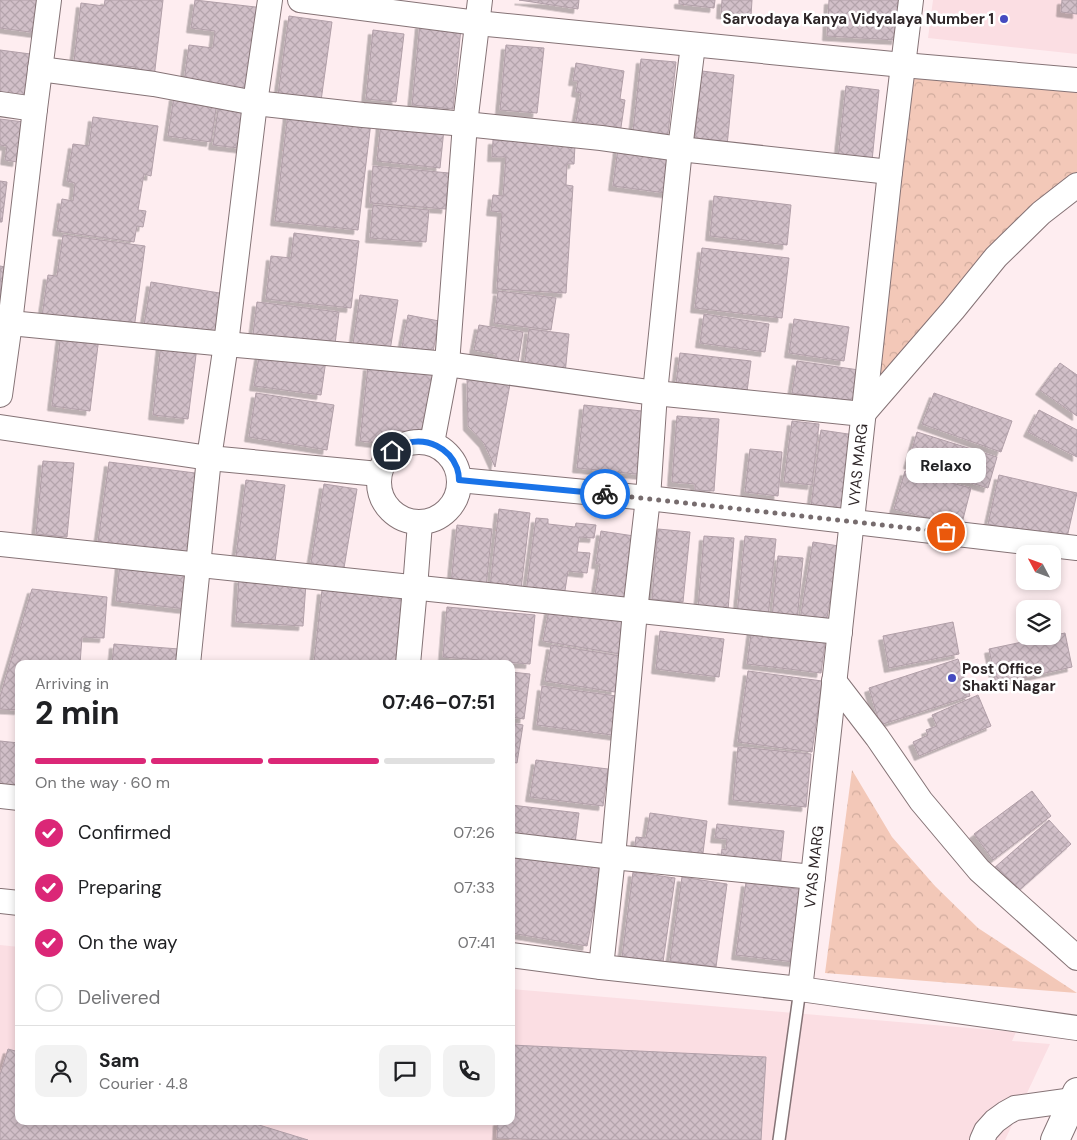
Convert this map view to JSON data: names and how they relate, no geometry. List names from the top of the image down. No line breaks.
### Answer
{"streets":{"street":["VYAS MARG"]},"places":["Sarvodaya Kanya Vidyalaya Number 1","Relaxo","Post Office Shakti Nagar"],"north":"top left","page":{"bubble":"Relaxo","heading":["2 min","Arriving in","07:46–07:51"],"panel":["Sam","Courier · 4.8"],"bar":"On the way · 60 m","list":[["Confirmed","07:26"],["Preparing","07:33"],["On the way","07:41"],"Delivered"]}}
